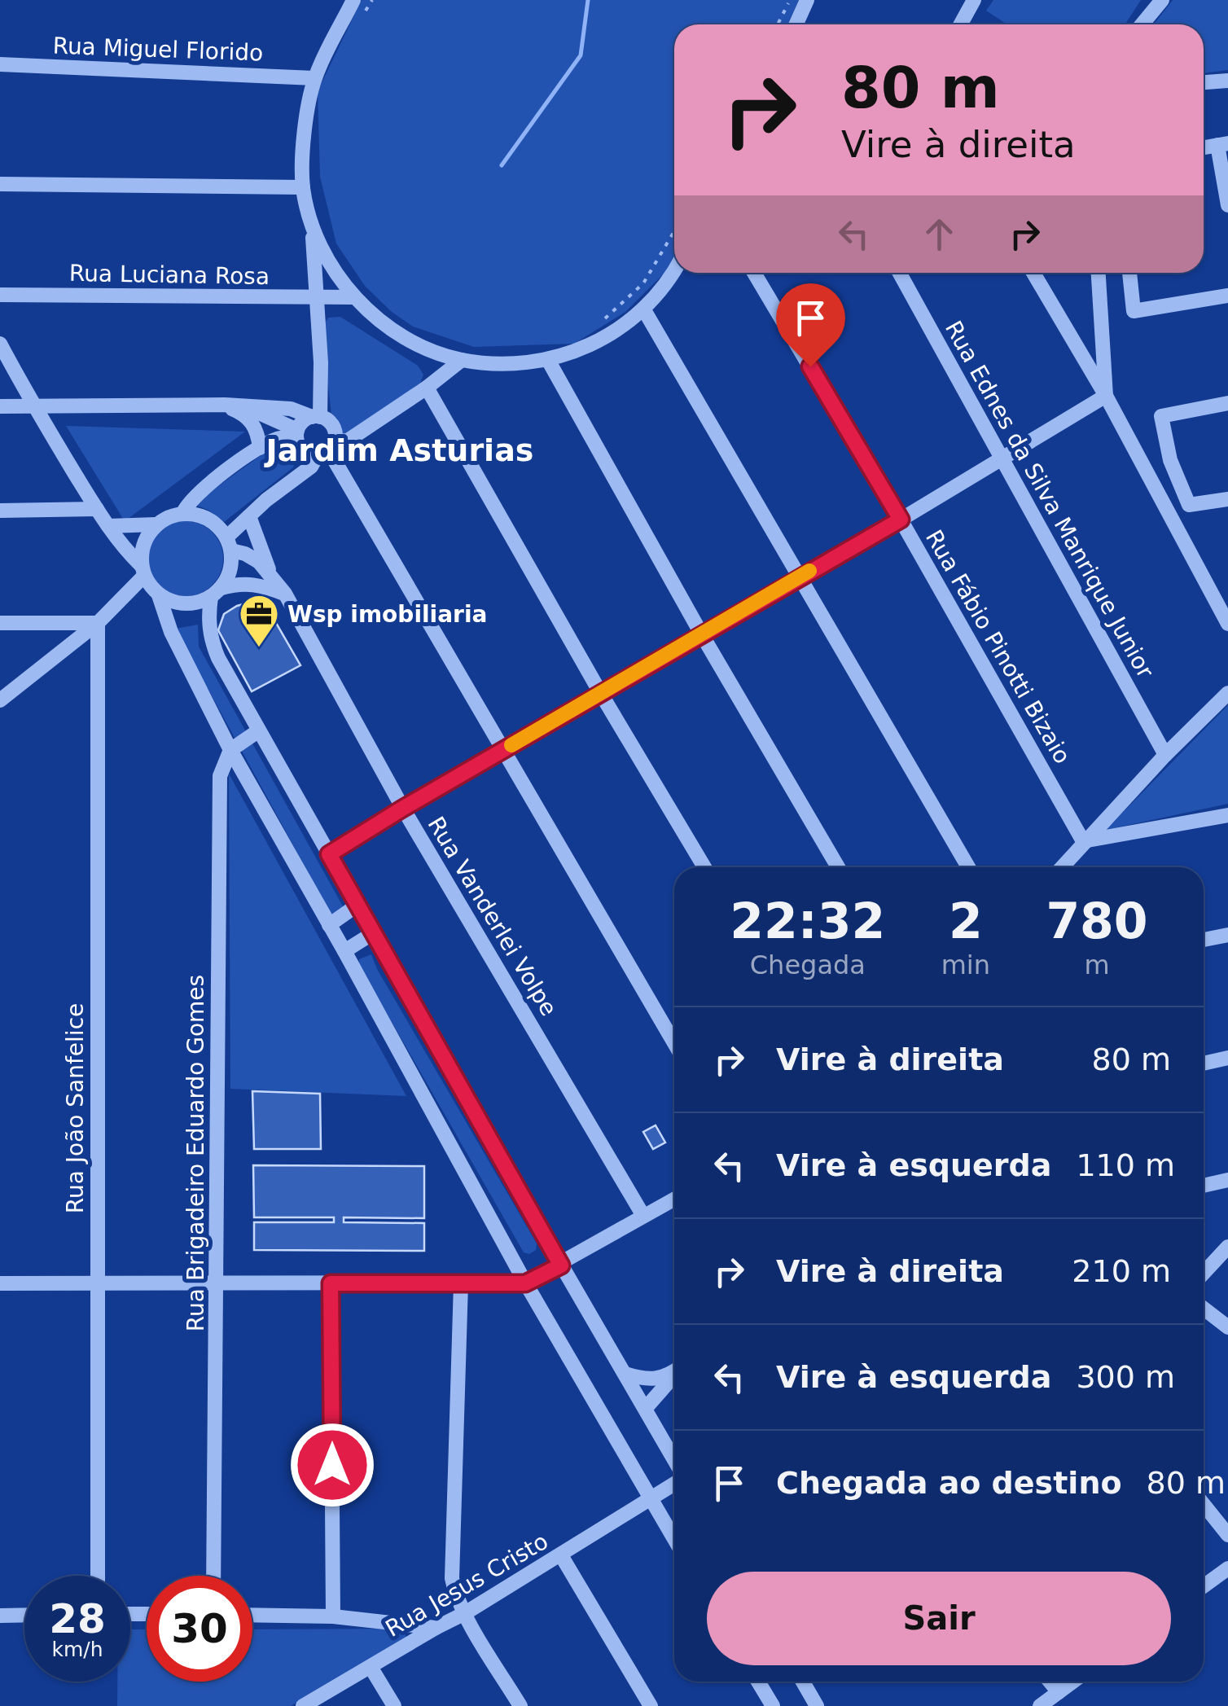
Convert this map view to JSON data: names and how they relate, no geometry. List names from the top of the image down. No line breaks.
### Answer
{"streets":{"street":["Rua Miguel Florido","Rua Luciana Rosa","Rua Ednes da Silva Manrique Junior","Rua Fábio Pinotti Bizaio","Rua Vanderlei Volpe","Rua João Sanfelice","Rua Brigadeiro Eduardo Gomes","Rua Jesus Cristo"]},"districts":["Jardim Asturias"],"places":{"office":["Wsp imobiliaria"]},"page":{"turn":["80 m","Vire à direita"],"eta":["22:32","Chegada","2","min","780","m"],"list":[{"name":"Vire à direita","value":"80 m"},{"name":"Vire à esquerda","value":"110 m"},{"name":"Vire à direita","value":"210 m"},{"name":"Vire à esquerda","value":"300 m"},{"name":"Chegada ao destino","value":"80 m"}],"buttons":"Sair","speed":"28 km/h","limit":"30"}}
